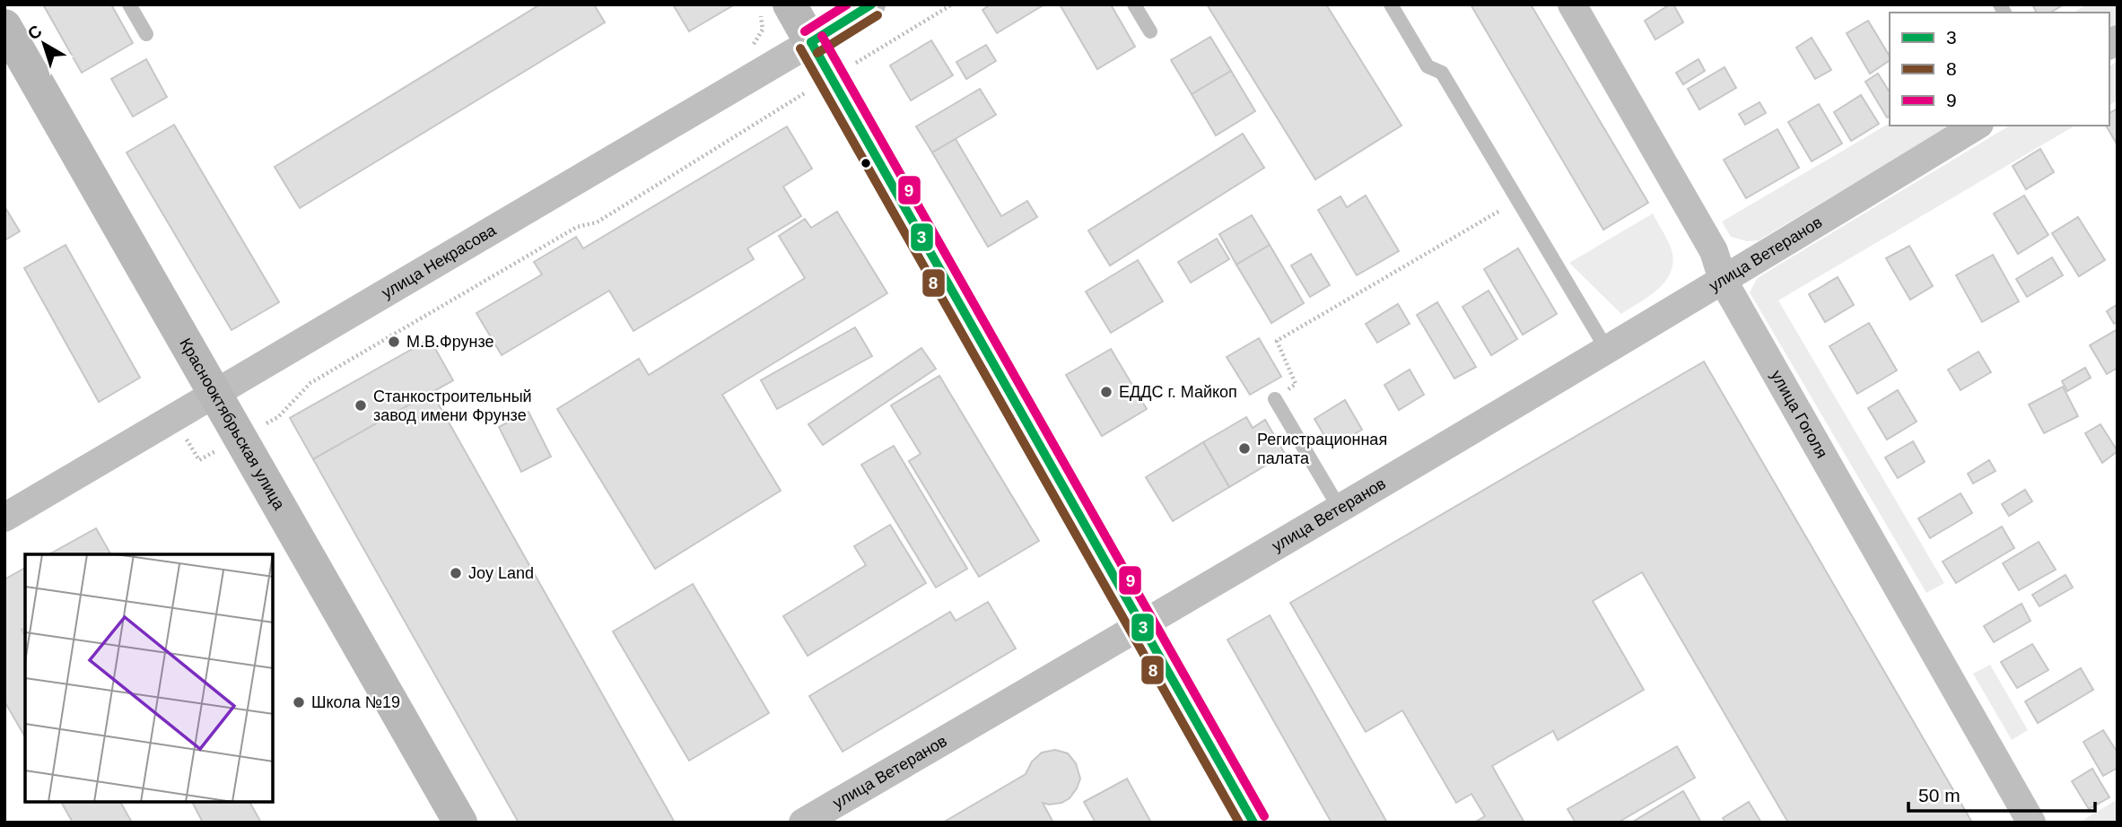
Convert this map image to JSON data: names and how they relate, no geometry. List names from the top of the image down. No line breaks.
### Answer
{"streets":{"street":["улица Ветеранов","улица Некрасова","улица Гоголя","Краснооктябрьская улица"]},"crossings":[["улица Ветеранов","улица Гоголя"],["улица Некрасова","Краснооктябрьская улица"]],"places":["М.В.Фрунзе","ЕДДС г. Майкоп","Станкостроительный завод имени Фрунзе","Регистрационная палата","Joy Land","Школа №19"],"lines":["transit line 3","transit line 9","transit line 8"],"legend":["3","8","9"],"scale_bar":"50 m","north":"top left"}
